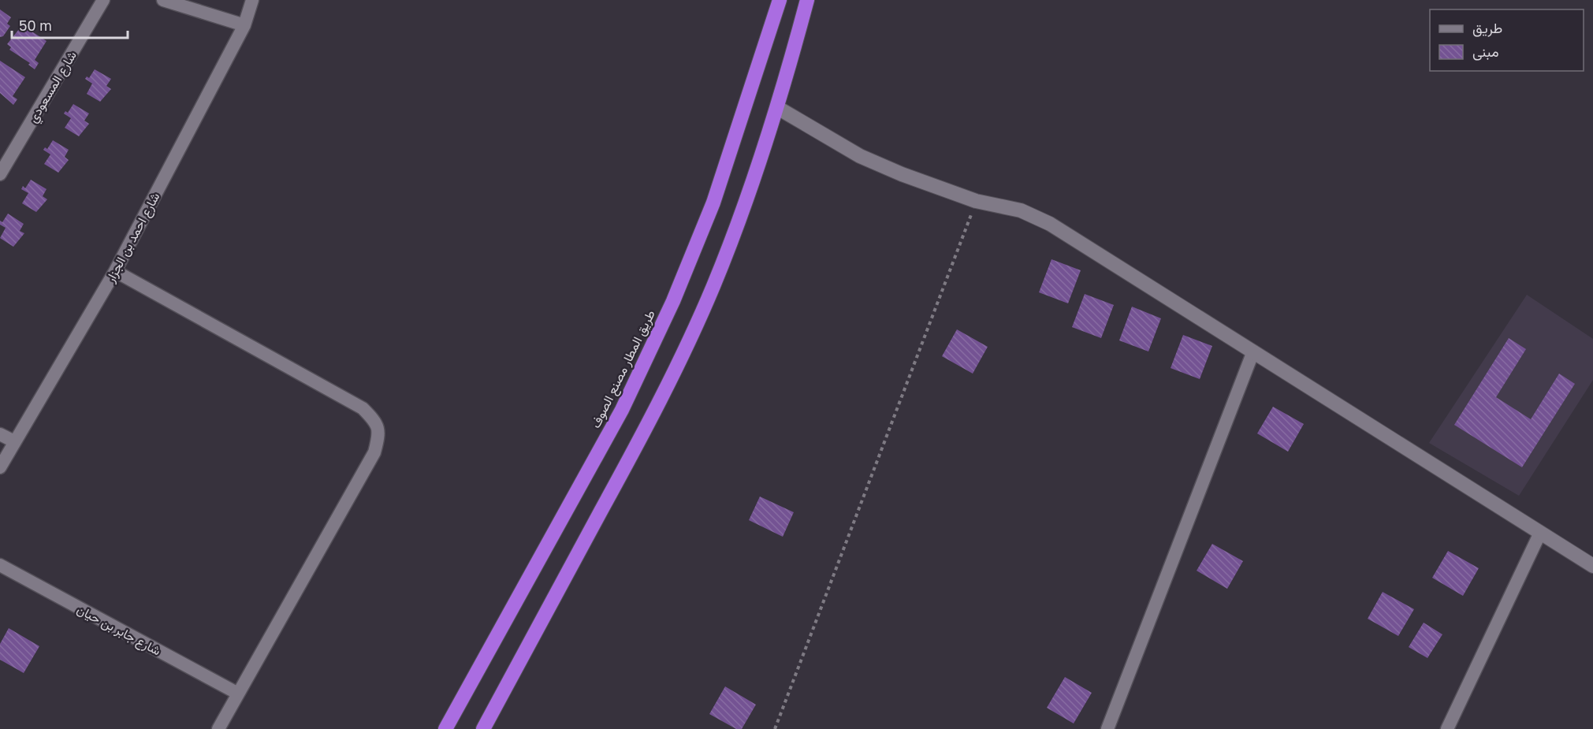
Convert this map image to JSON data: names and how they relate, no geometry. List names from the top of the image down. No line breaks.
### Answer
{"streets":{"highway":["طريق المطار مصنع الصوف"],"street":["شارع المسعودي","شارع احمد بن الجزار","شارع جابر بن حيان"]},"legend":["طريق","مبنى"],"scale_bar":"50 m"}
